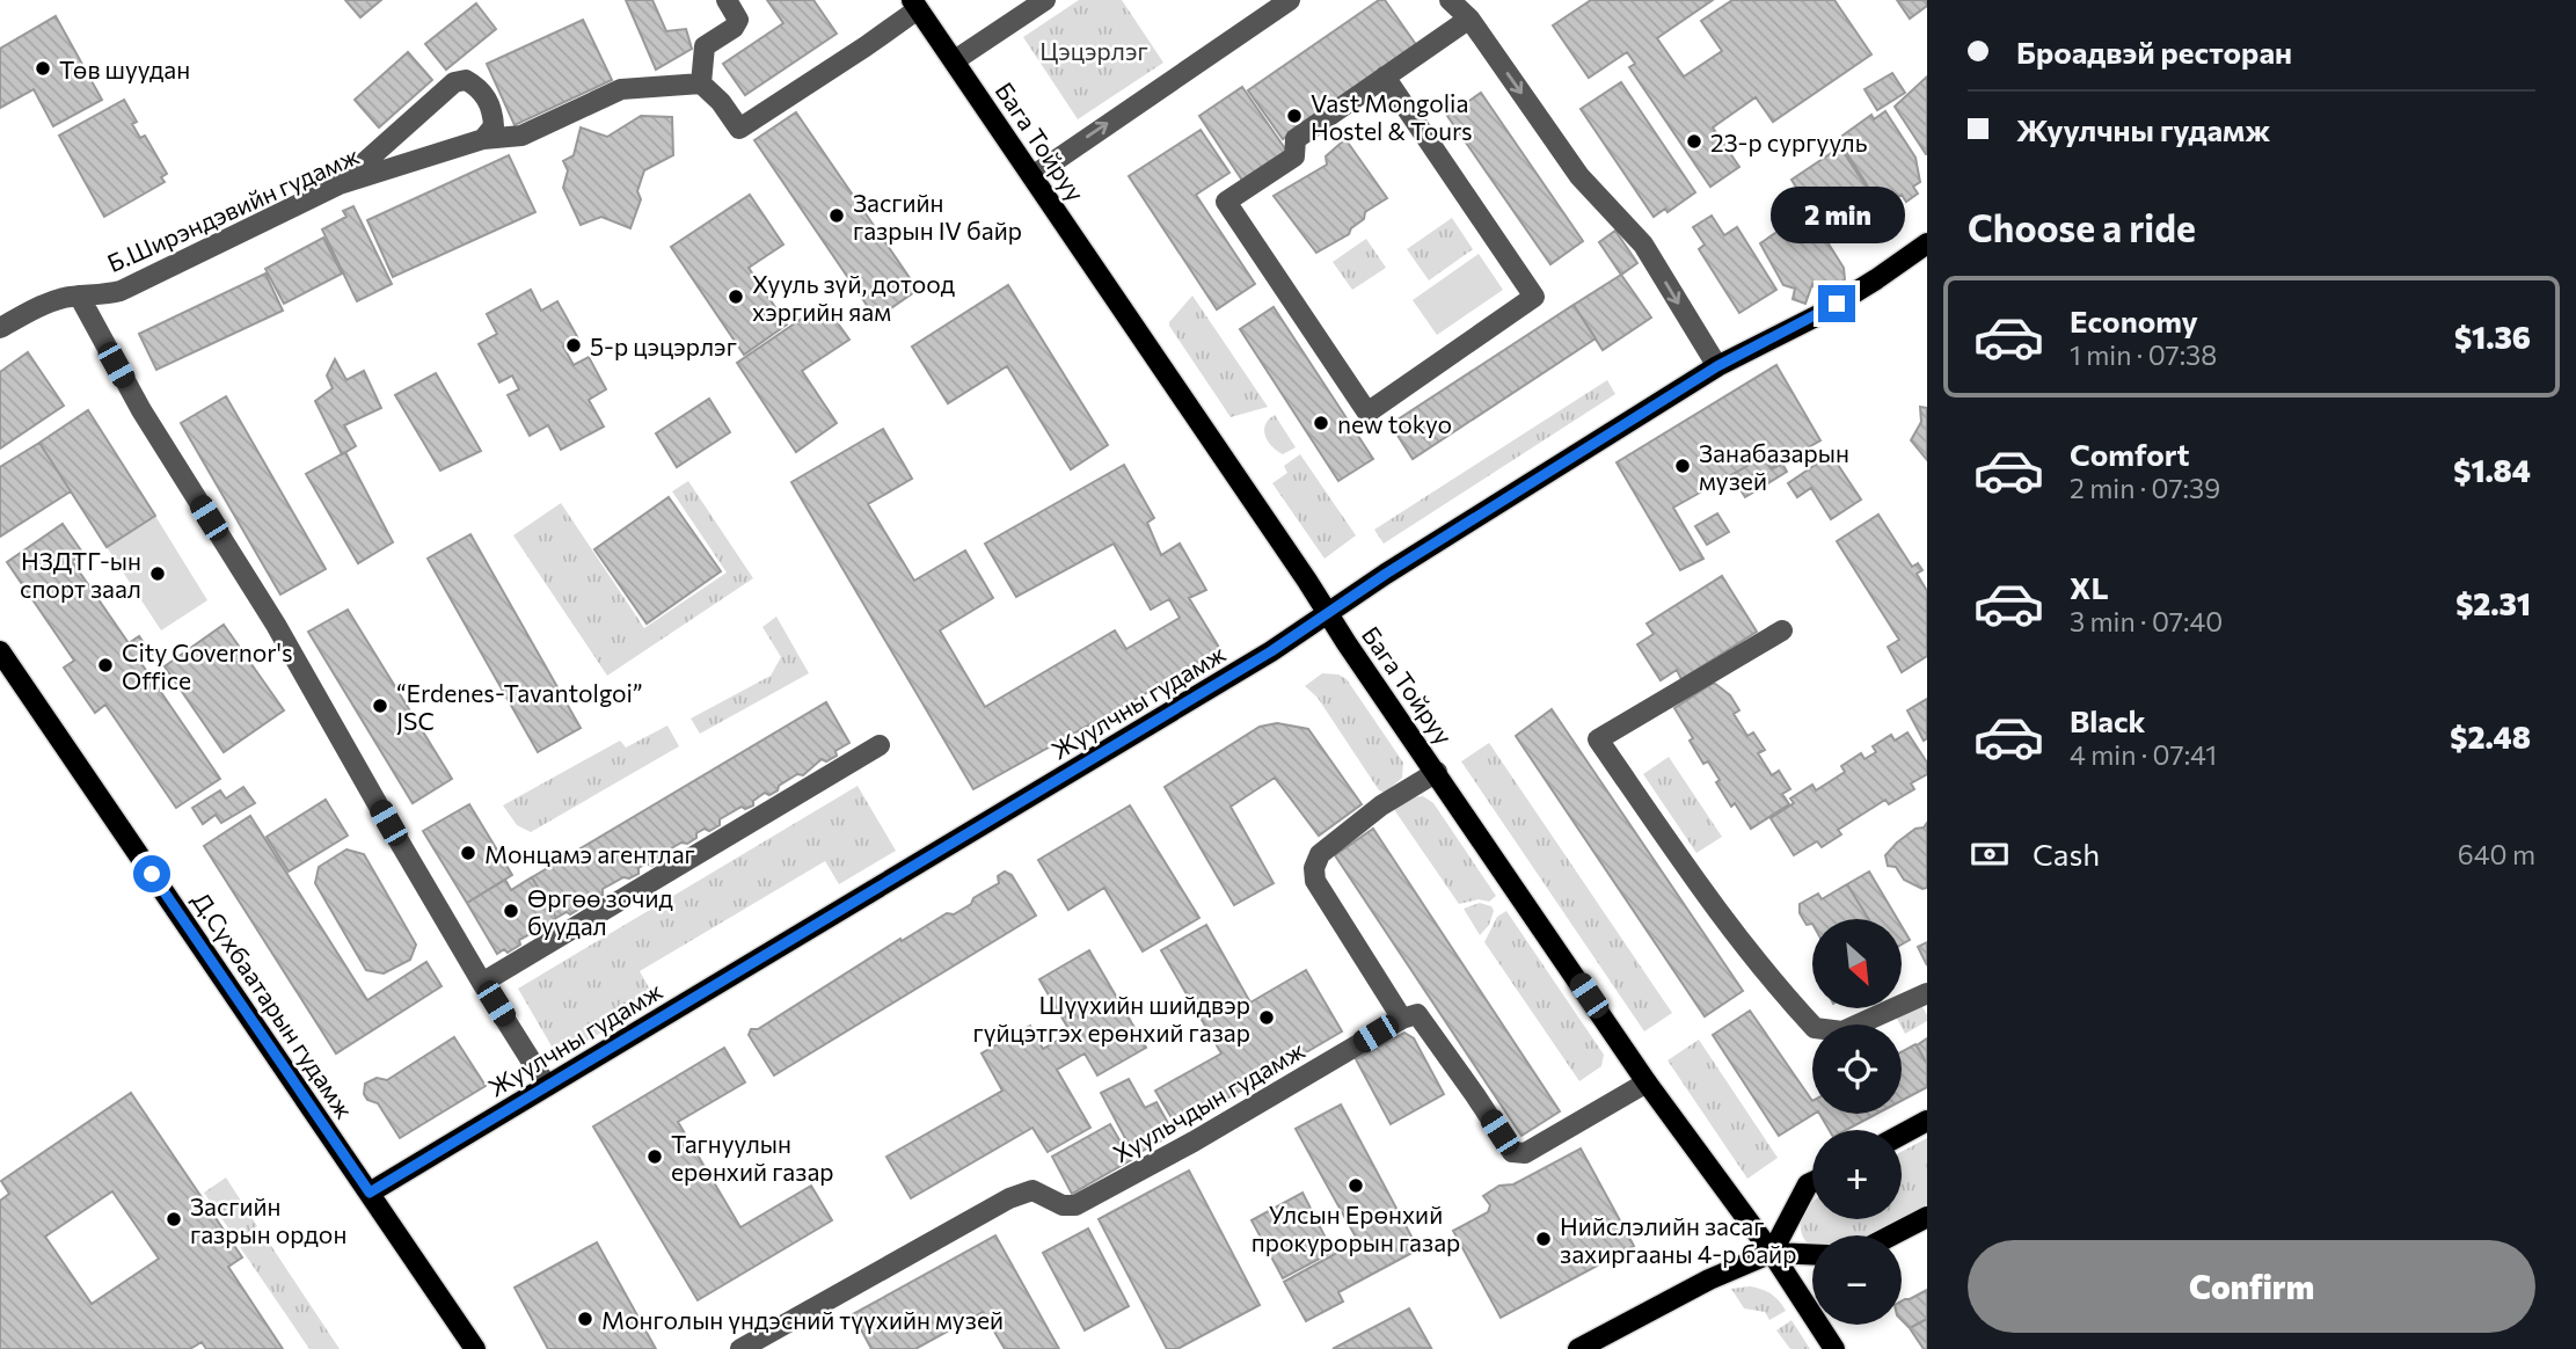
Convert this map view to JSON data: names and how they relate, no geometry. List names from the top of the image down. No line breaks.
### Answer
{"streets":{"main road":["Бага Тойруу","Жуулчны гудамж","Д.Сүхбаатарын гудамж"],"street":["Б.Ширэндэвийн гудамж","Хуульчдын гудамж"]},"crossings":[["Бага Тойруу","Жуулчны гудамж"],["Жуулчны гудамж","Д.Сүхбаатарын гудамж"]],"parks":["Цэцэрлэг"],"places":["Төв шуудан","Vast Mongolia Hostel & Tours","23-р сургууль","Засгийн газрын IV байр","Хууль зүй, дотоод хэргийн яам","5-р цэцэрлэг","new tokyo","Занабазарын музей","НЗДТГ-ын спорт заал","City Governor's Office","“Erdenes-Tavantolgoi” JSC","Монцамэ агентлаг","Өргөө зочид буудал","Шүүхийн шийдвэр гүйцэтгэх ерөнхий газар","Тагнуулын ерөнхий газар","Улсын Ерөнхий прокурорын газар","Засгийн газрын ордон","Нийслэлийн засаг захиргааны 4-р байр","Монголын үндэсний түүхийн музей"],"north":"bottom right","page":{"banner":["Броадвэй ресторан","Жуулчны гудамж"],"heading":"Choose a ride","bubble":"2 min","list":[{"name":"Economy","note":"1 min · 07:38","value":"$1.36"},{"name":"Comfort","note":"2 min · 07:39","value":"$1.84"},{"name":"XL","note":"3 min · 07:40","value":"$2.31"},{"name":"Black","note":"4 min · 07:41","value":"$2.48"}],"pay":["Cash","640 m"],"map_buttons":["+","−"],"buttons":"Confirm"}}
